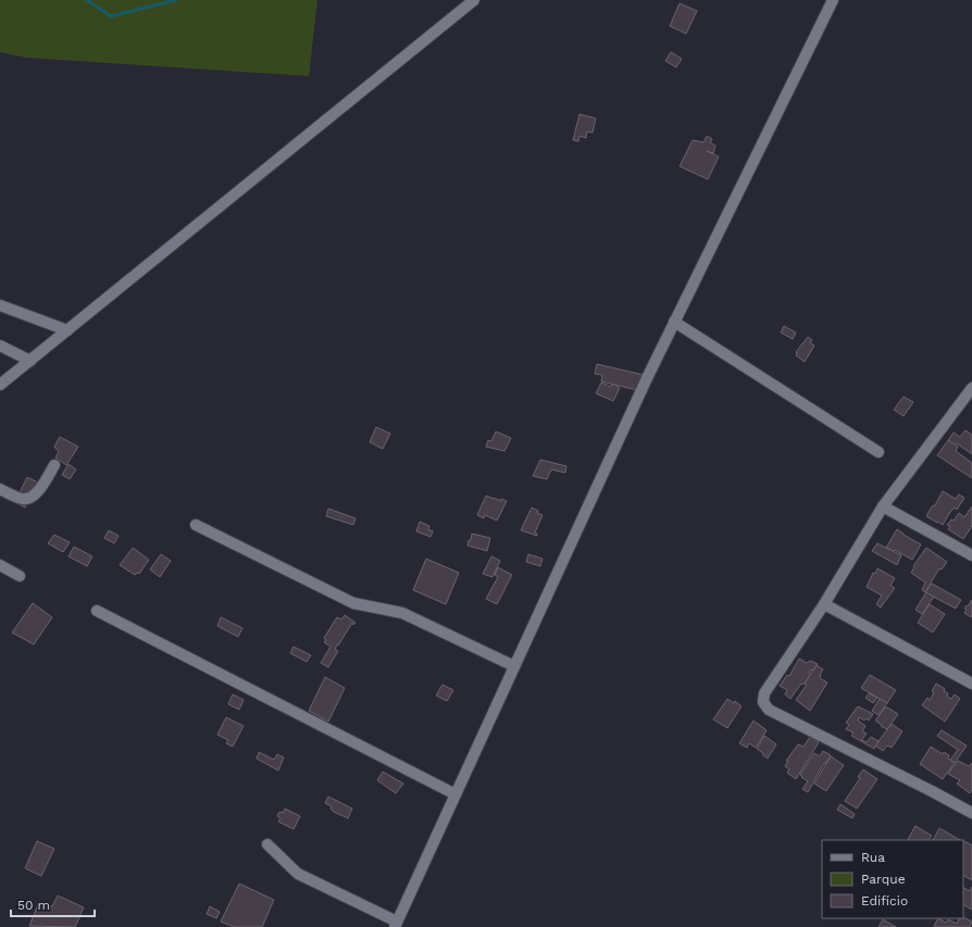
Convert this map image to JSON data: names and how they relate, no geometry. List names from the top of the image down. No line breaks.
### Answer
{"legend":["Rua","Parque","Edifício"],"scale_bar":"50 m"}
